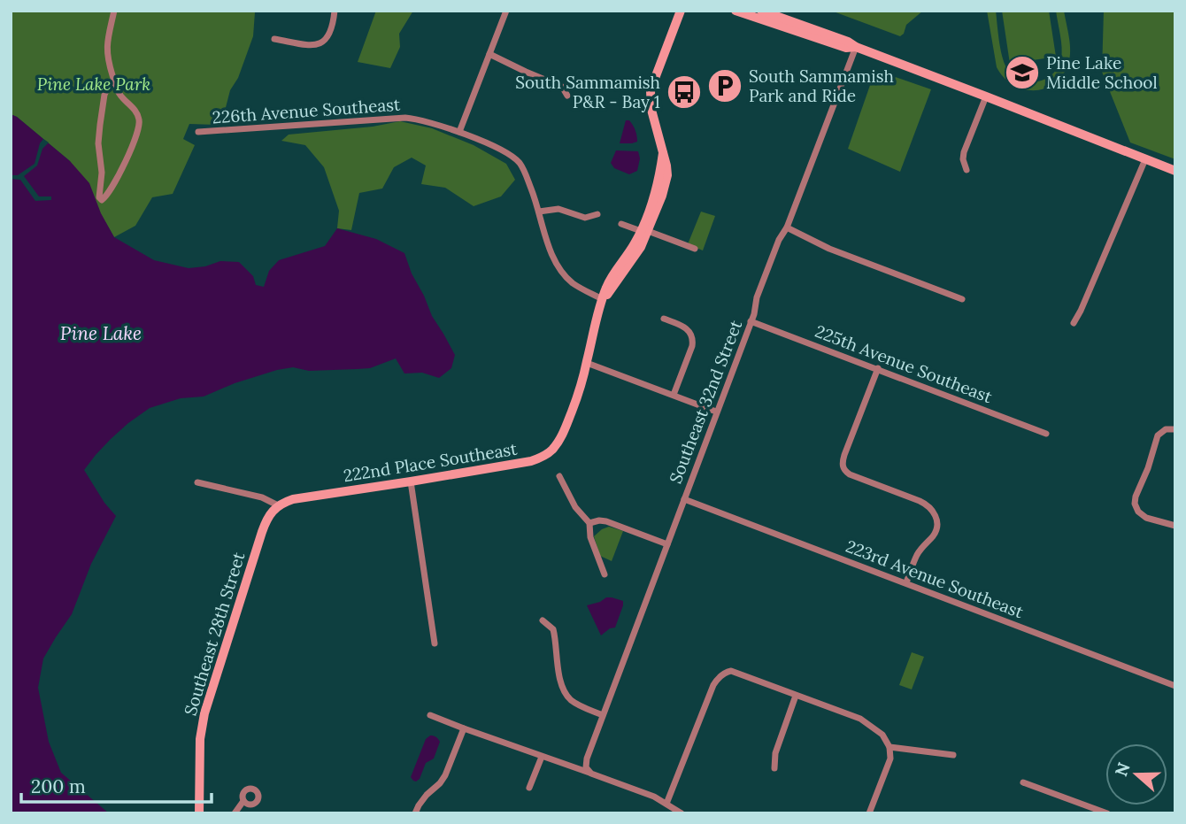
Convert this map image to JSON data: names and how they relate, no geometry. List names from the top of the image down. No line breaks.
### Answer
{"streets":{"street":["226th Avenue Southeast","225th Avenue Southeast","Southeast 32nd Street","222nd Place Southeast","223rd Avenue Southeast","Southeast 28th Street"]},"crossings":[["225th Avenue Southeast","Southeast 32nd Street"],["Southeast 32nd Street","223rd Avenue Southeast"],["222nd Place Southeast","Southeast 28th Street"]],"water":["Pine Lake"],"parks":["Pine Lake Park"],"places":{"school or university":["Pine Lake Middle School"],"parking":["South Sammamish Park and Ride"],"bus stop":["South Sammamish P&R - Bay 1"]},"scale_bar":"200 m","north":"left"}
